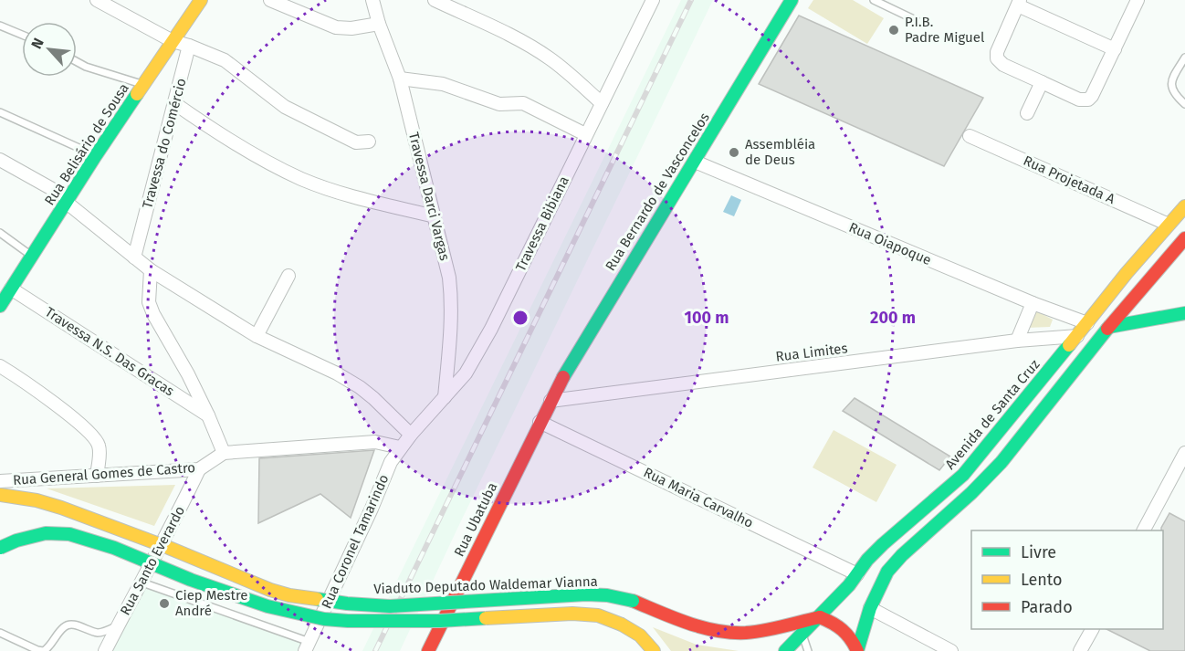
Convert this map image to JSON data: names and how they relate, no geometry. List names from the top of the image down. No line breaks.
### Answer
{"streets":{"main road":["Rua Belisário de Sousa","Rua Bernardo de Vasconcelos","Avenida de Santa Cruz","Rua Ubatuba","Viaduto Deputado Waldemar Vianna"],"street":["Travessa do Comércio","Rua Projetada A","Travessa Darci Vargas","Travessa Bibiana","Rua Oiapoque","Travessa N.S. Das Gracas","Rua Limites","Rua General Gomes de Castro","Rua Maria Carvalho","Rua Coronel Tamarindo","Rua Santo Everardo"]},"crossings":[["Rua Belisário de Sousa","Travessa N.S. Das Gracas"],["Rua Projetada A","Avenida de Santa Cruz"],["Rua Bernardo de Vasconcelos","Rua Oiapoque"],["Rua Bernardo de Vasconcelos","Rua Limites"],["Rua Bernardo de Vasconcelos","Rua Ubatuba"],["Travessa Darci Vargas","Travessa Bibiana"],["Travessa Bibiana","Rua Coronel Tamarindo"],["Rua Oiapoque","Avenida de Santa Cruz"],["Rua Limites","Avenida de Santa Cruz"],["Rua Limites","Rua Ubatuba"],["Avenida de Santa Cruz","Rua Maria Carvalho"],["Avenida de Santa Cruz","Viaduto Deputado Waldemar Vianna"],["Rua General Gomes de Castro","Rua Coronel Tamarindo"],["Rua General Gomes de Castro","Rua Santo Everardo"],["Rua Maria Carvalho","Rua Ubatuba"]],"places":["P.I.B. Padre Miguel","Assembléia de Deus","Ciep Mestre André"],"legend":["Livre","Lento","Parado"],"north":"top left","rings":["100 m","200 m"]}
